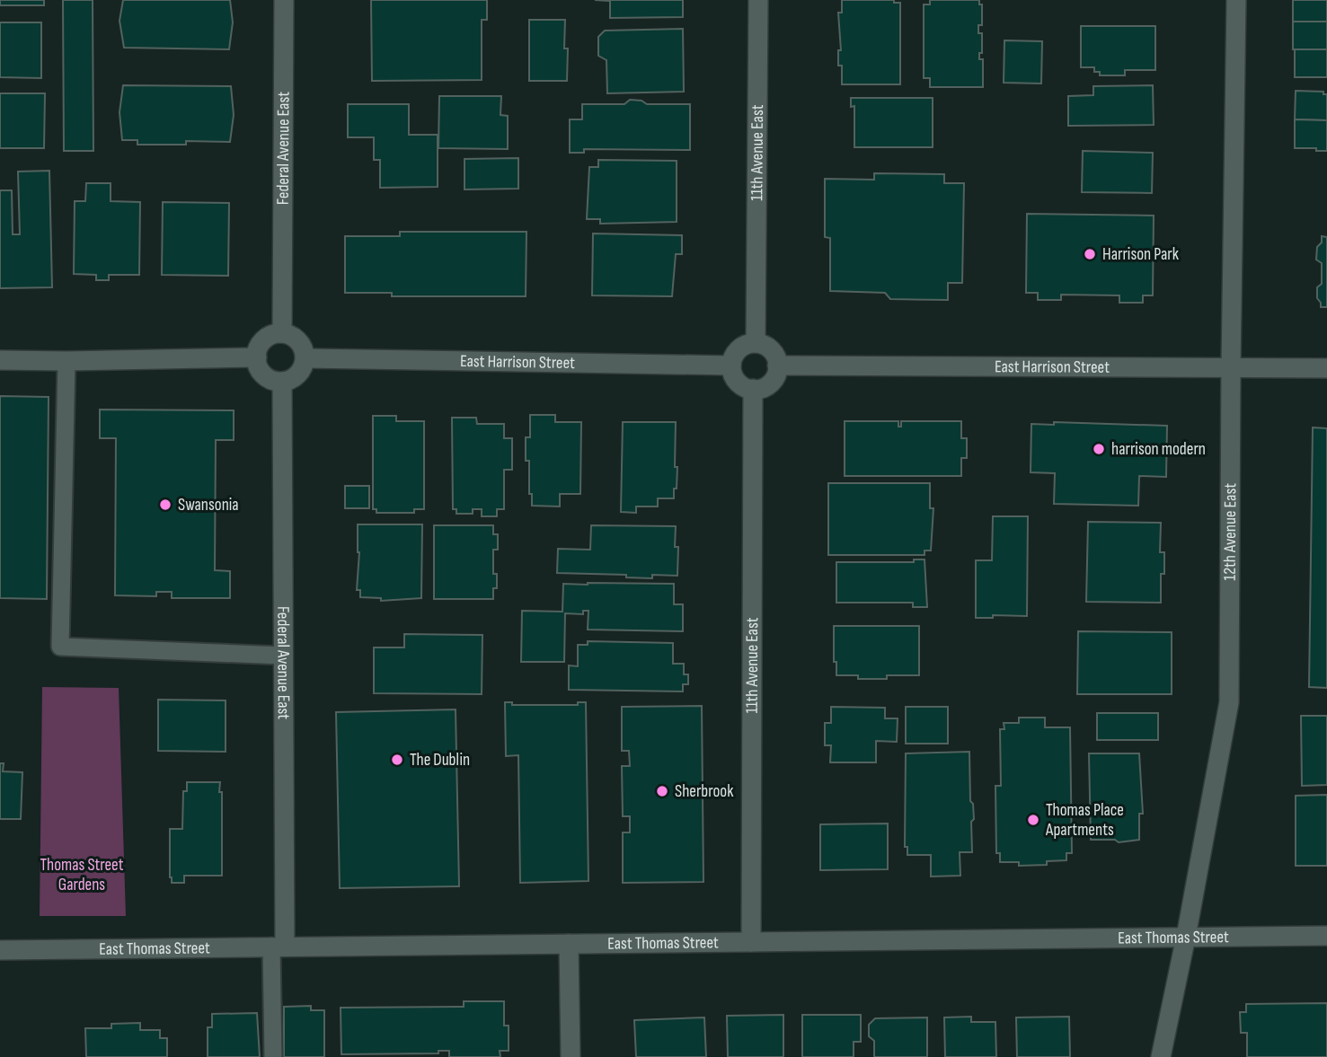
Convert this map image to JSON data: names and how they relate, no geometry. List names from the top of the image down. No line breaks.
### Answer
{"streets":{"street":["Federal Avenue East","11th Avenue East","East Harrison Street","12th Avenue East","East Thomas Street"]},"crossings":[["Federal Avenue East","East Harrison Street"],["Federal Avenue East","East Thomas Street"],["11th Avenue East","East Harrison Street"],["11th Avenue East","East Thomas Street"],["East Harrison Street","12th Avenue East"],["12th Avenue East","East Thomas Street"]],"parks":["Thomas Street Gardens"],"places":["Harrison Park","harrison modern","Swansonia","The Dublin","Sherbrook","Thomas Place Apartments"]}
